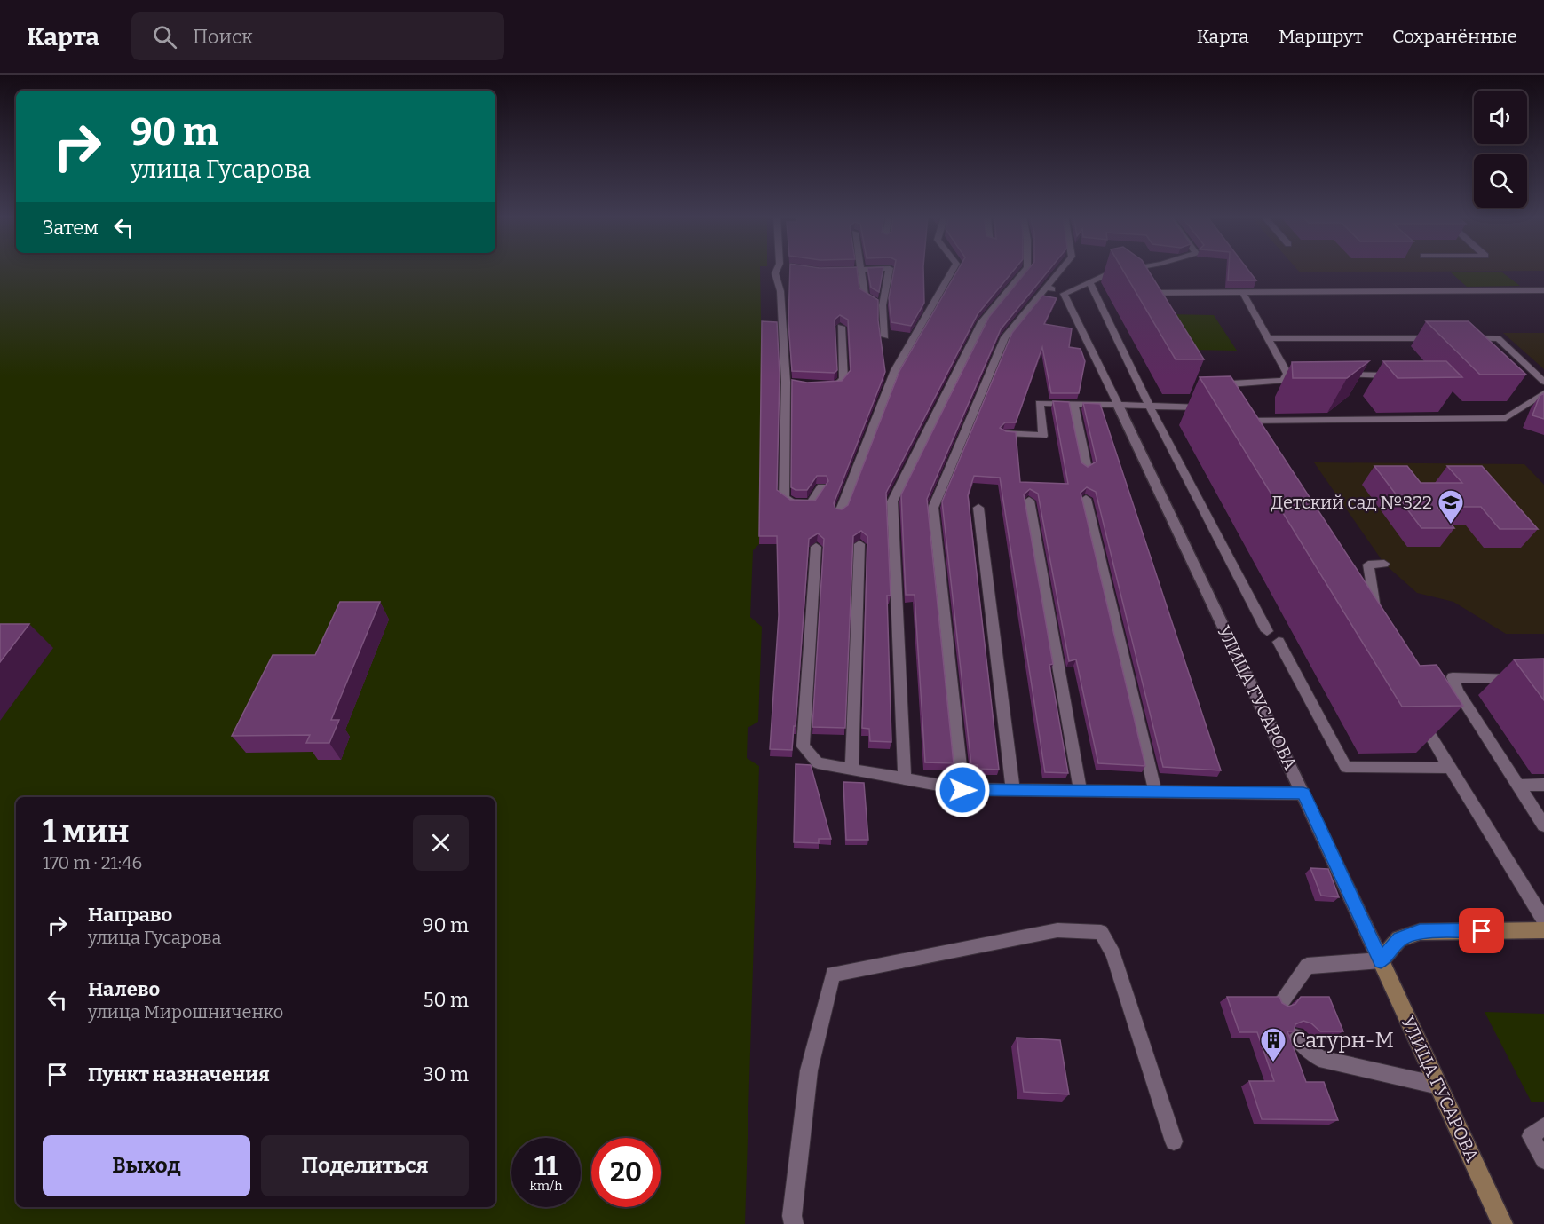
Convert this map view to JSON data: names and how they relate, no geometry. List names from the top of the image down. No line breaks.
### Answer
{"streets":{"street":["УЛИЦА ГУСАРОВА"]},"places":{"school or university":["Детский сад №322"],"building":["Сатурн-М"]},"page":{"header":"Карта","search":"Поиск","nav":["Карта","Маршрут","Сохранённые"],"turn":["90 m","улица Гусарова"],"then":"Затем","heading":["1 мин","170 m · 21:46"],"list":[{"name":"Направо","note":"улица Гусарова","value":"90 m"},{"name":"Налево","note":"улица Мирошниченко","value":"50 m"},{"name":"Пункт назначения","value":"30 m"}],"buttons":["Выход","Поделиться"],"speed":"11 km/h","limit":"20"}}
